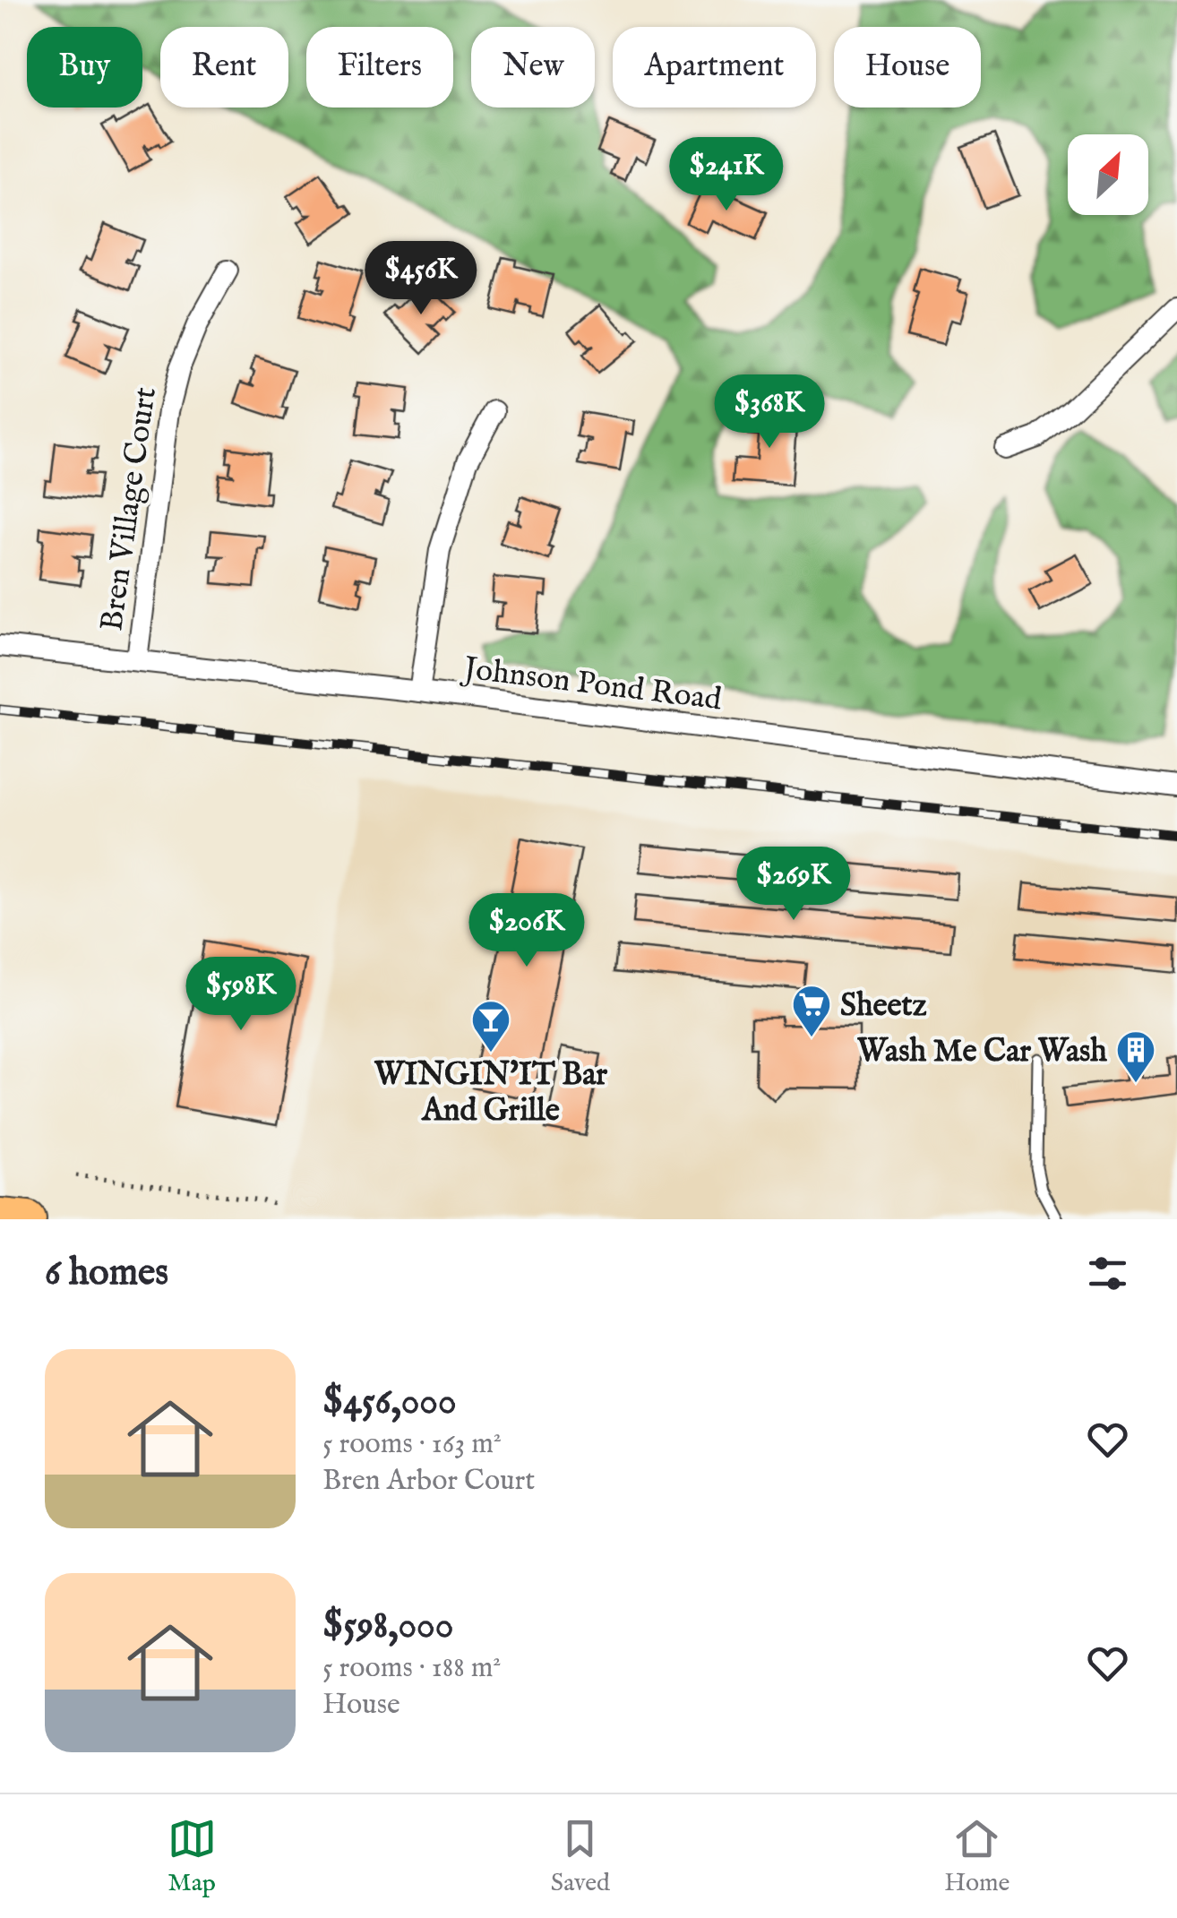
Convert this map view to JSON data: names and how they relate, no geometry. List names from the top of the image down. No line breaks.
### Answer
{"streets":{"street":["Bren Village Court","Johnson Pond Road"]},"crossings":[["Bren Village Court","Johnson Pond Road"]],"places":{"supermarket":["Sheetz"],"bar":["WINGIN'IT Bar And Grille"],"building":["Wash Me Car Wash"]},"north":"top right","page":{"chip":["Buy","Rent","Filters","New","Apartment","House"],"price":["$241K","$456K","$368K","$269K","$206K","$598K"],"heading":"6 homes","list":[{"name":"$456,000","note":"5 rooms · 163 m² · Bren Arbor Court"},{"name":"$598,000","note":"5 rooms · 188 m² · House"}],"tabs":["Map","Saved","Home"]}}
